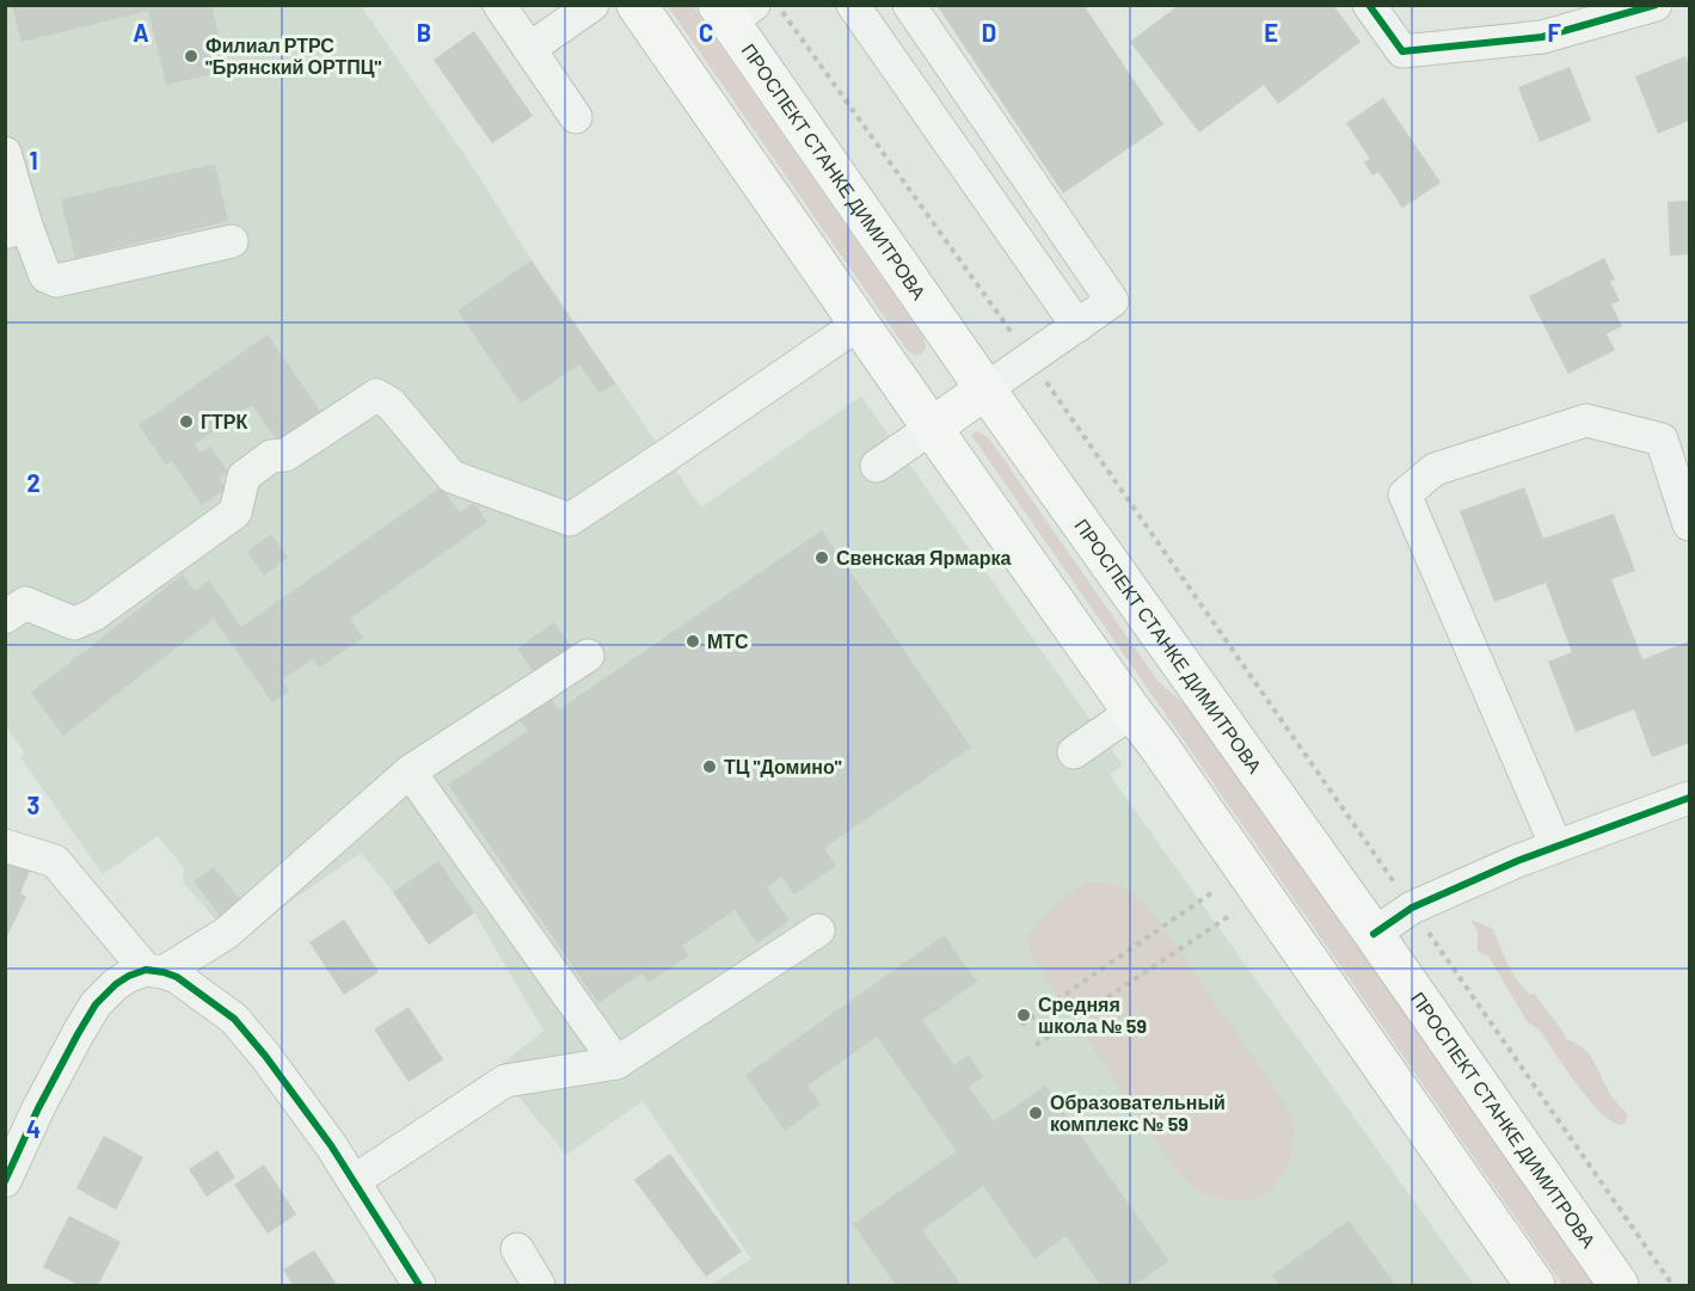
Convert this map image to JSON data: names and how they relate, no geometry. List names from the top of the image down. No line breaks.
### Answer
{"streets":{"main road":["ПРОСПЕКТ СТАНКЕ ДИМИТРОВА"]},"places":["Филиал РТРС \"Брянский ОРТПЦ\"","ГТРК","Свенская Ярмарка","МТС","ТЦ \"Домино\"","Средняя школа № 59","Образовательный комплекс № 59"],"grid":{"columns":["A","B","C","D","E","F"],"rows":["1","2","3","4"]}}
